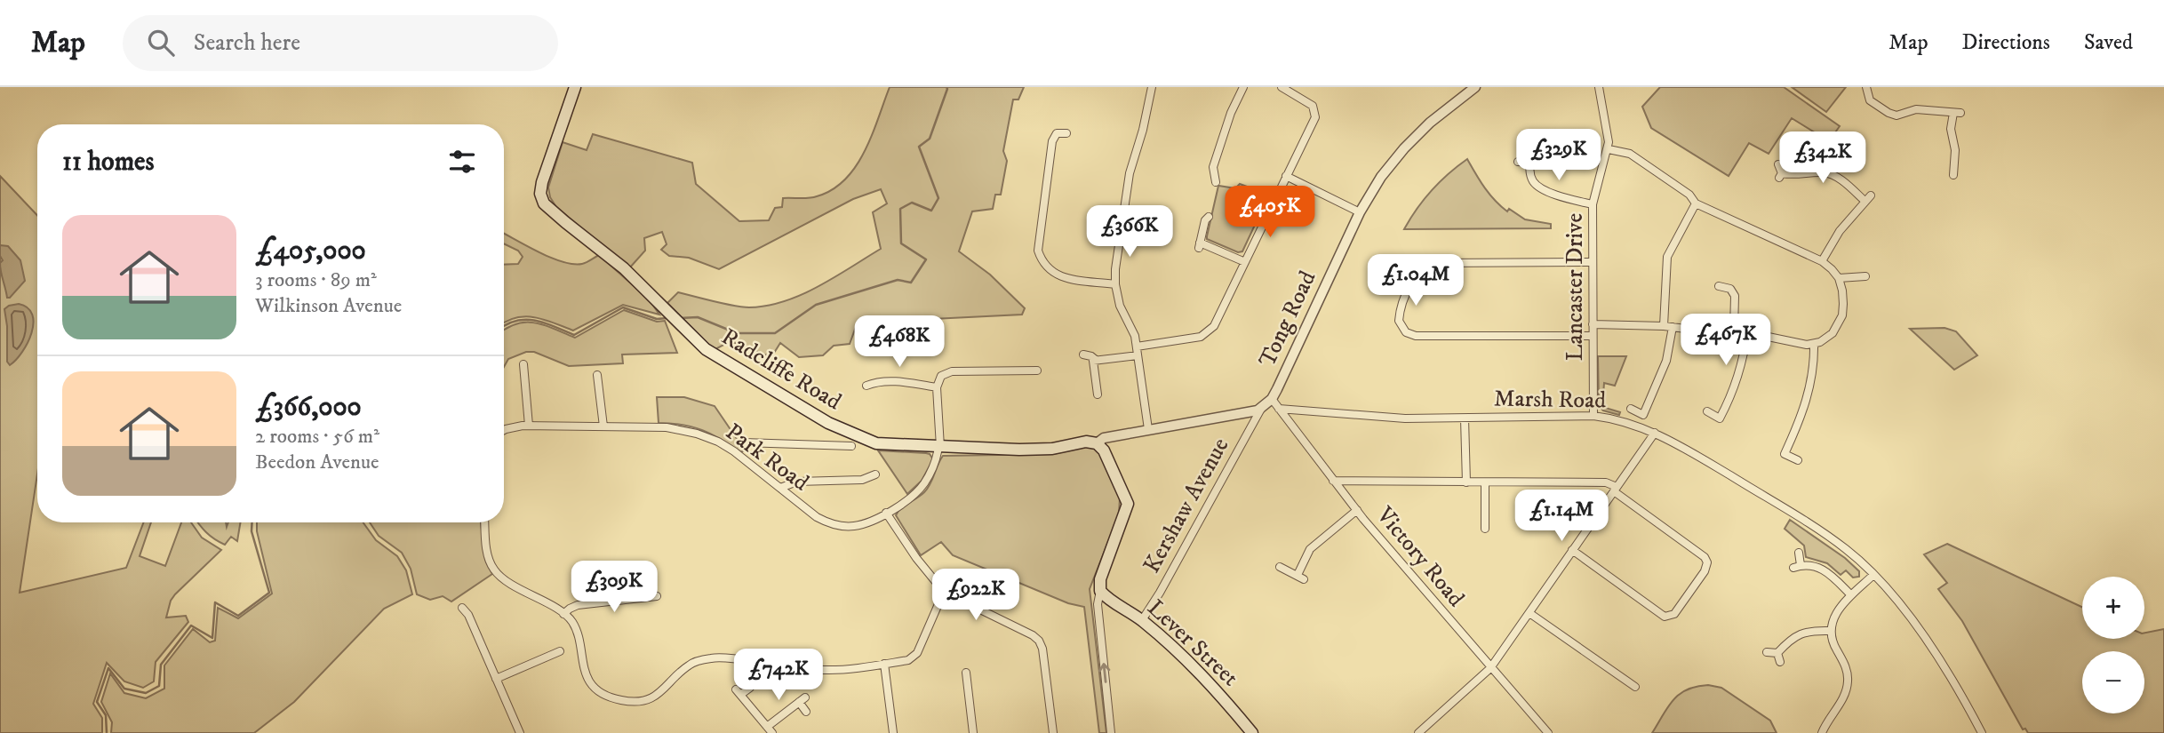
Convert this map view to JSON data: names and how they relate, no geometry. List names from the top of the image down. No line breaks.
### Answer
{"streets":{"main road":["Radcliffe Road","Lever Street"],"street":["Lancaster Drive","Tong Road","Marsh Road","Park Road","Kershaw Avenue","Victory Road"]},"crossings":[["Lancaster Drive","Marsh Road"],["Tong Road","Kershaw Avenue"],["Tong Road","Victory Road"],["Radcliffe Road","Park Road"],["Marsh Road","Victory Road"],["Kershaw Avenue","Lever Street"]],"page":{"header":"Map","search":"Search here","nav":["Map","Directions","Saved"],"heading":"11 homes","price":["£329K","£342K","£405K","£366K","£1.04M","£467K","£468K","£1.14M","£309K","£922K","£742K"],"list":[{"name":"£405,000","note":"3 rooms · 89 m² · Wilkinson Avenue"},{"name":"£366,000","note":"2 rooms · 56 m² · Beedon Avenue"}],"map_buttons":["+","−"]}}
